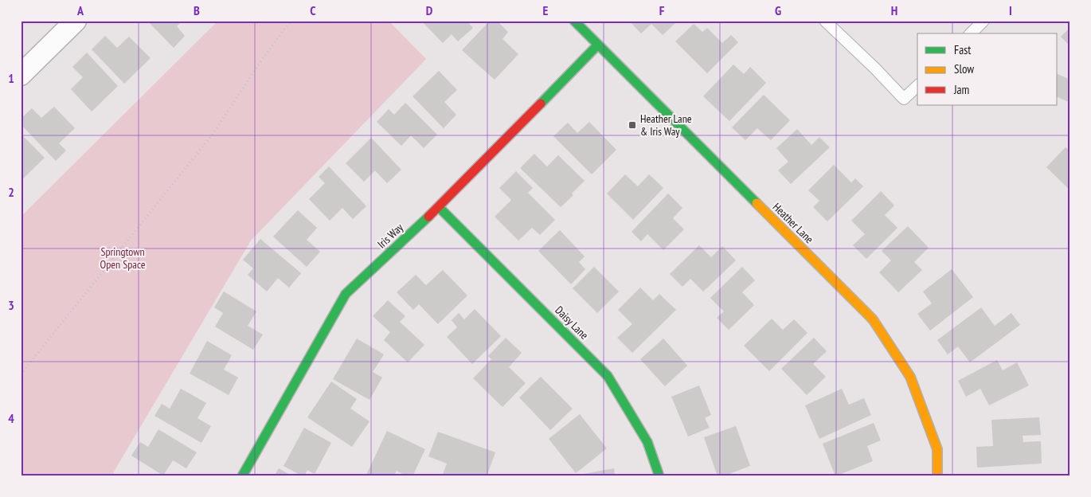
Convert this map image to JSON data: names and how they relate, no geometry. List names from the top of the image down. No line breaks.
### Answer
{"streets":{"street":["Heather Lane","Iris Way","Daisy Lane"]},"crossings":[["Heather Lane","Iris Way"],["Iris Way","Daisy Lane"]],"parks":["Springtown Open Space"],"places":{"transit":["Heather Lane & Iris Way"]},"legend":["Fast","Slow","Jam"],"grid":{"columns":["A","B","C","D","E","F","G","H","I"],"rows":["1","2","3","4"]}}
